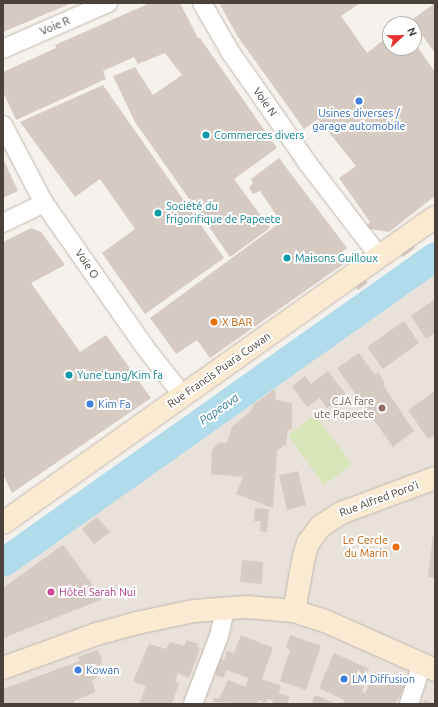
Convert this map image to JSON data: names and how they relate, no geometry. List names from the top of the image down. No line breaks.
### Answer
{"streets":{"main road":["Rue Francis Puara Cowan","Rue Alfred Poro'i"],"street":["Voie R","Voie N","Voie O"]},"crossings":[["Voie N","Rue Francis Puara Cowan"],["Voie O","Rue Francis Puara Cowan"]],"water":["Papeava"],"places":["Usines diverses / garage automobile","Commerces divers","Société du frigorifique de Papeete","Maisons Guilloux","X BAR","Yune tung/Kim fa","Kim Fa","CJA fare ute Papeete","Le Cercle du Marin","Hôtel Sarah Nui","Kowan","LM Diffusion"],"north":"right"}
